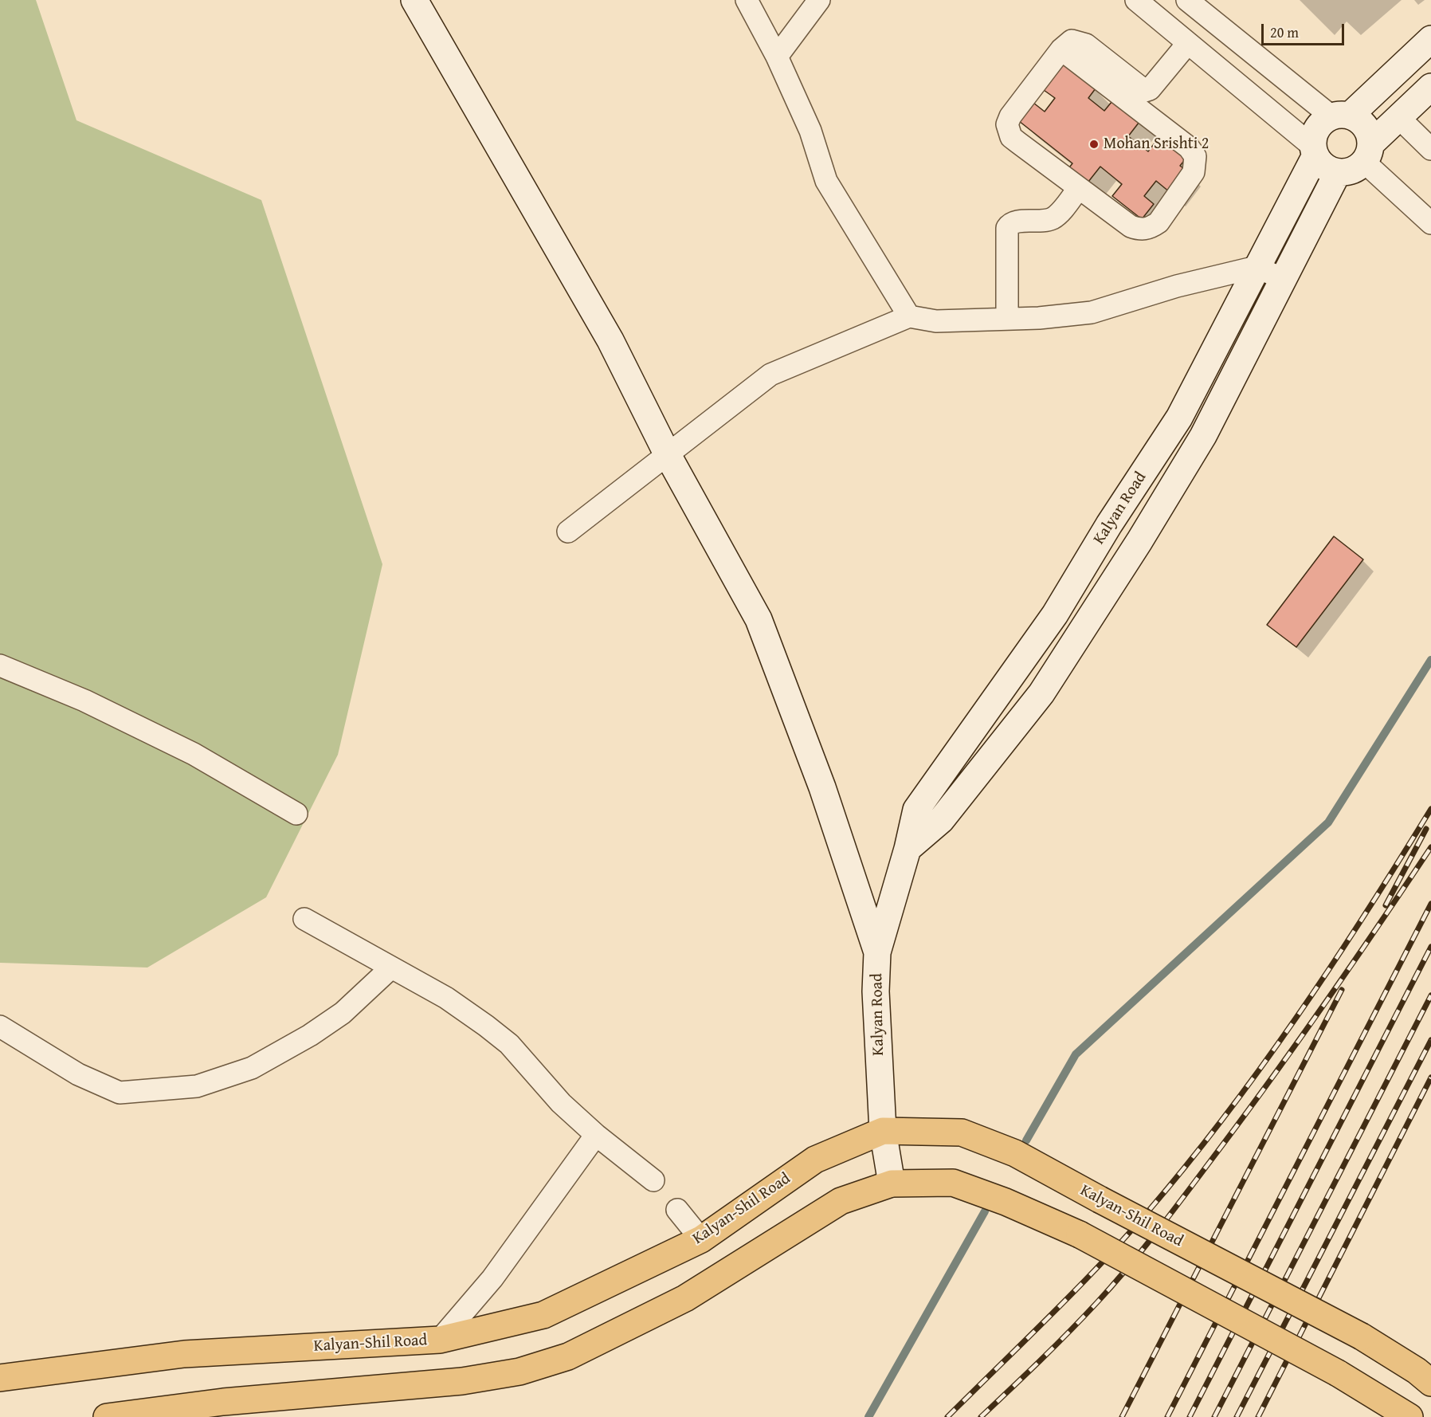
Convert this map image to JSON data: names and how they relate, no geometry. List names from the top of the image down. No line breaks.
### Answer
{"streets":{"main road":["Kalyan Road","Kalyan-Shil Road"]},"crossings":[["Kalyan Road","Kalyan-Shil Road"]],"places":["Mohan Srishti 2"],"scale_bar":"20 m"}
